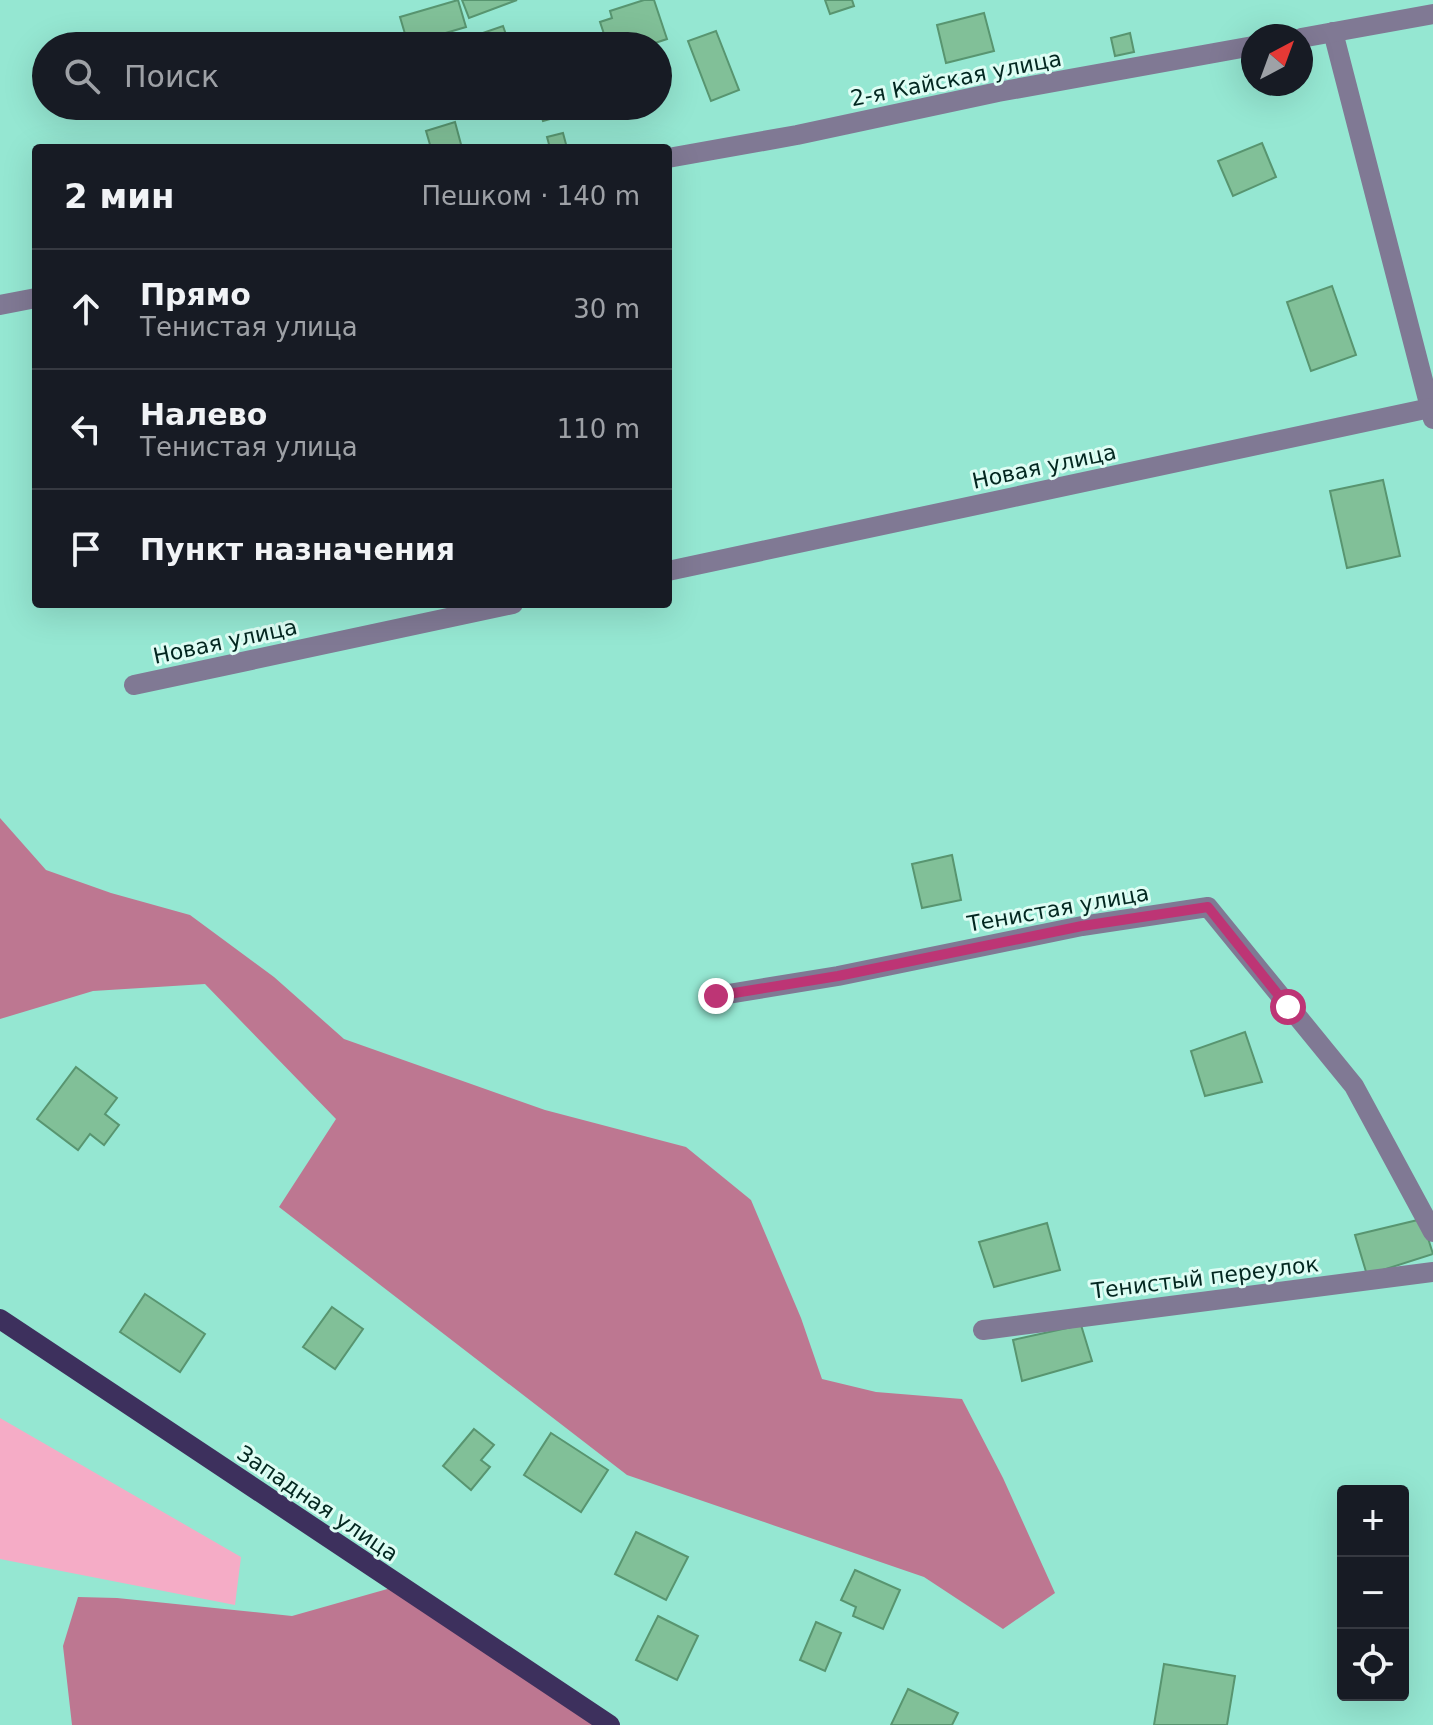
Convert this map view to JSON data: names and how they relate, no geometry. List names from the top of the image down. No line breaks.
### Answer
{"streets":{"main road":["Западная улица"],"street":["2-я Кайская улица","Новая улица","Тенистая улица","Тенистый переулок"]},"north":"top right","page":{"search":"Поиск","heading":["2 мин","Пешком · 140 m"],"list":[["Прямо","Тенистая улица","30 m"],["Налево","Тенистая улица","110 m"],"Пункт назначения"],"map_buttons":["+","−"]}}
